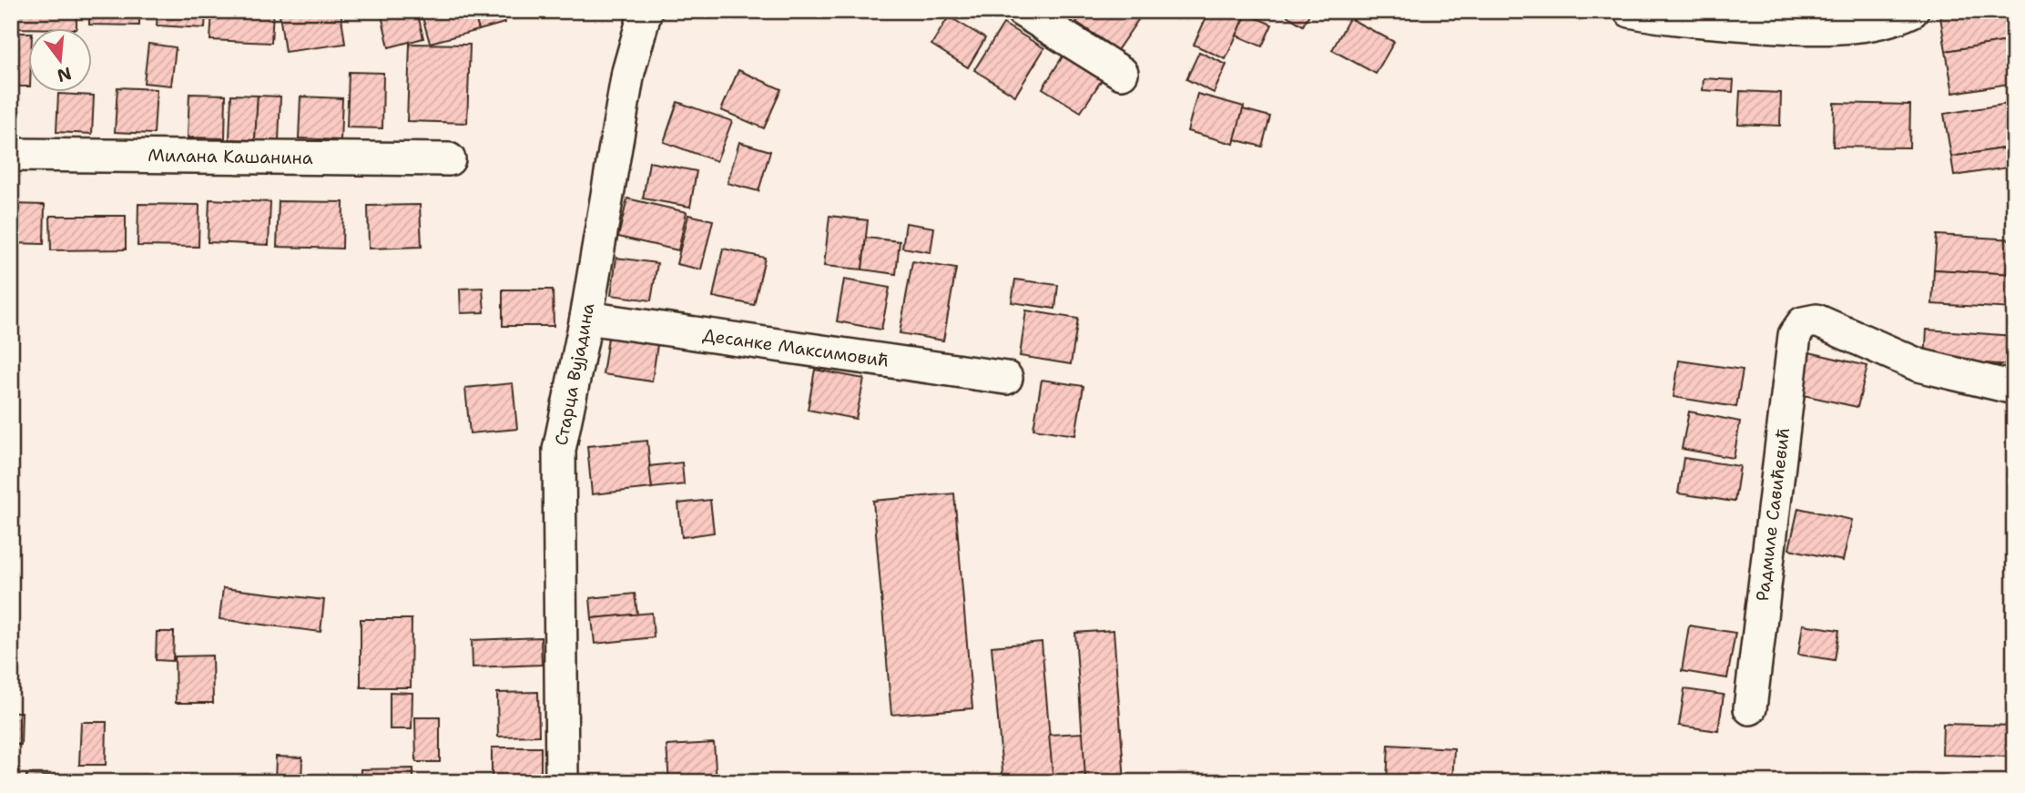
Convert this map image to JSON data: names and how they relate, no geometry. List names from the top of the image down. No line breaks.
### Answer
{"streets":{"street":["Милана Кашанина","Десанке Максимовић","Старца Вујадина","Радмиле Савићевић"]},"crossings":[["Десанке Максимовић","Старца Вујадина"]],"north":"bottom"}
